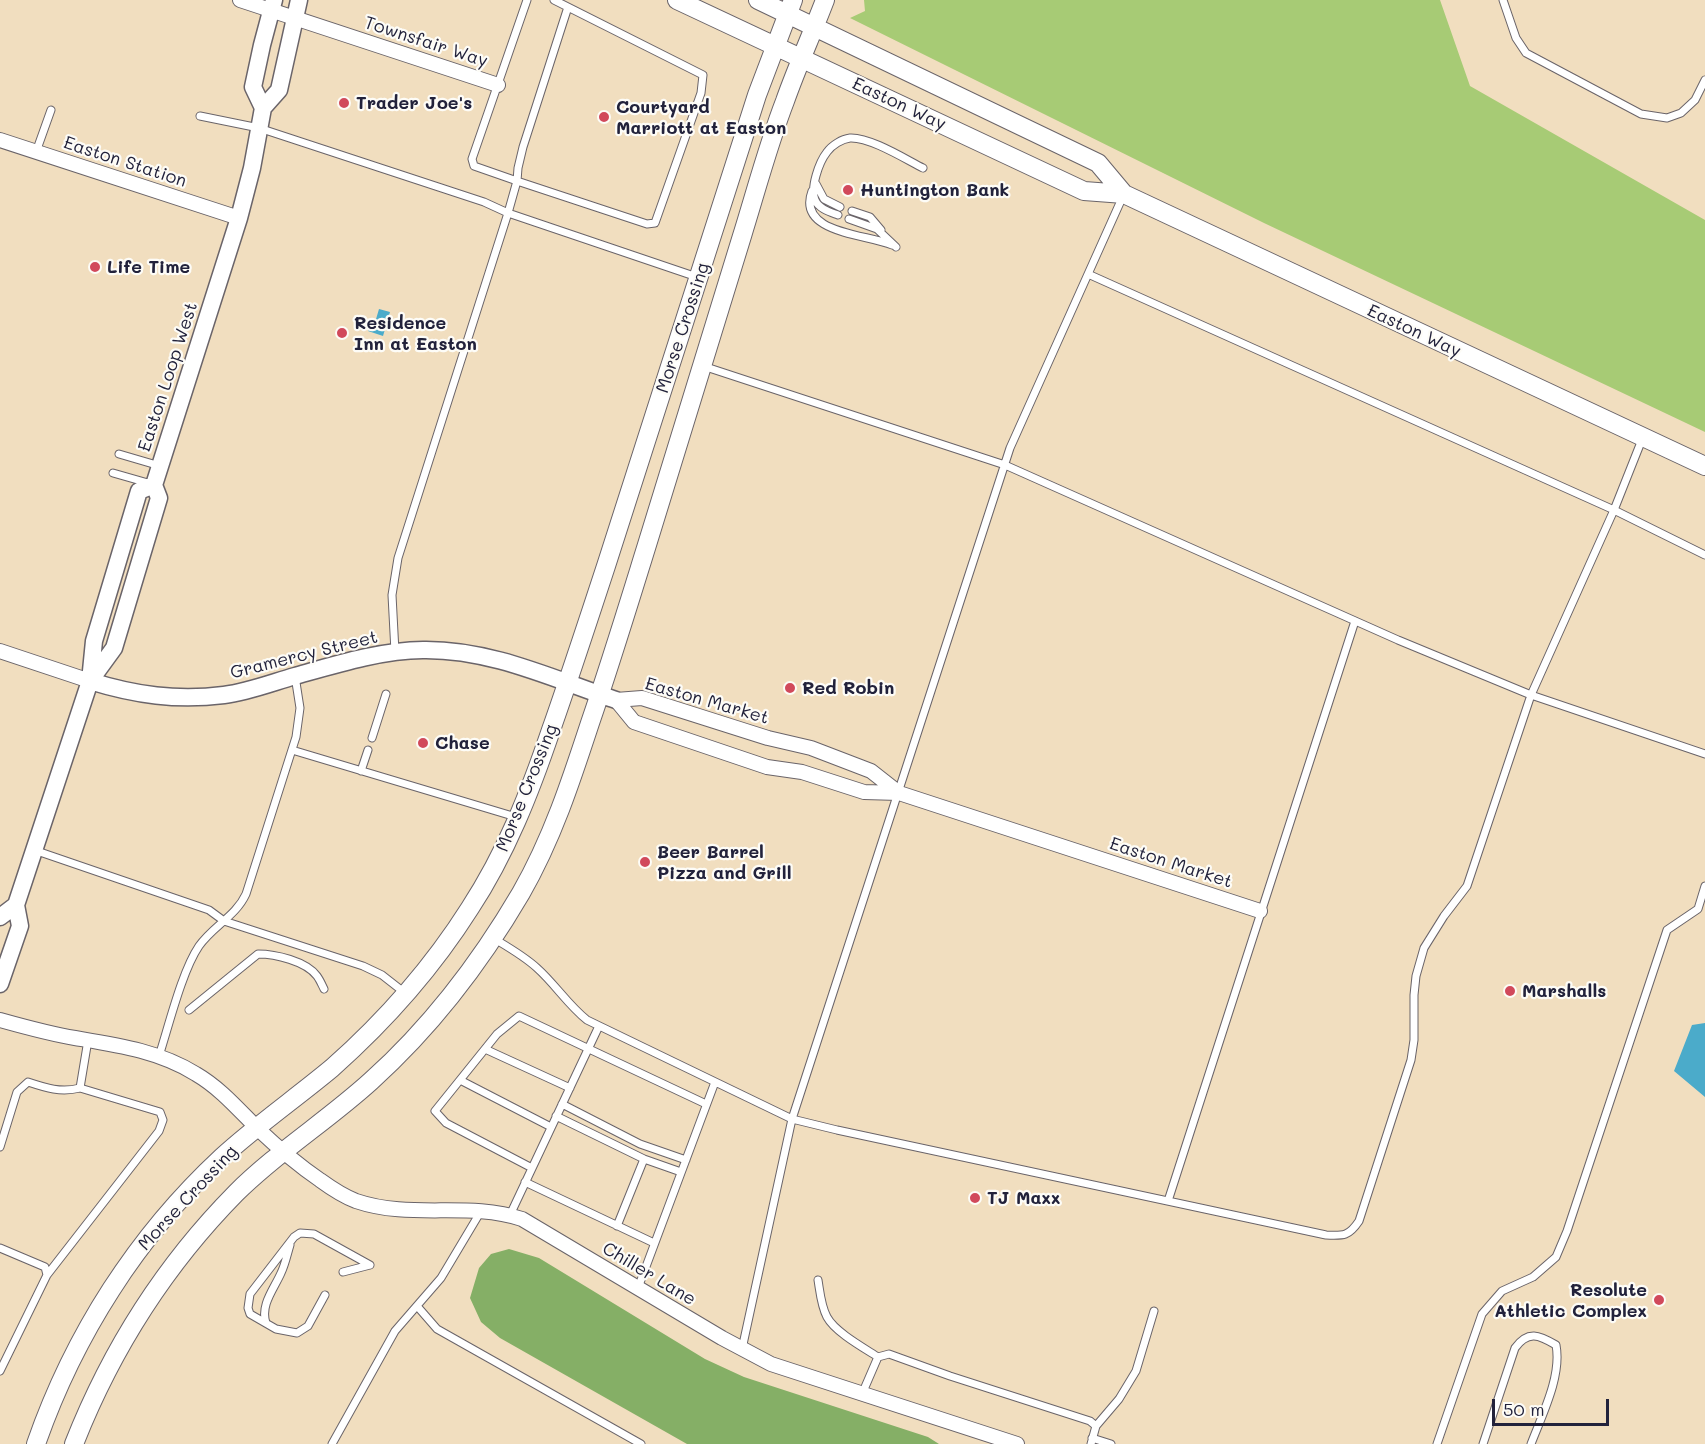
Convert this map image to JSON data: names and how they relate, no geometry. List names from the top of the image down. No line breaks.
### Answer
{"streets":{"main road":["Easton Way","Morse Crossing"],"street":["Townsfair Way","Easton Station","Easton Loop West","Gramercy Street","Easton Market","Chiller Lane"]},"crossings":[["Townsfair Way","Easton Loop West"],["Easton Way","Morse Crossing"],["Easton Station","Easton Loop West"],["Morse Crossing","Gramercy Street"],["Morse Crossing","Easton Market"],["Morse Crossing","Chiller Lane"],["Easton Loop West","Gramercy Street"],["Gramercy Street","Easton Market"]],"places":["Trader Joe's","Courtyard Marriott at Easton","Huntington Bank","Life Time","Residence Inn at Easton","Red Robin","Chase","Beer Barrel Pizza and Grill","Marshalls","TJ Maxx","Resolute Athletic Complex"],"scale_bar":"50 m"}
